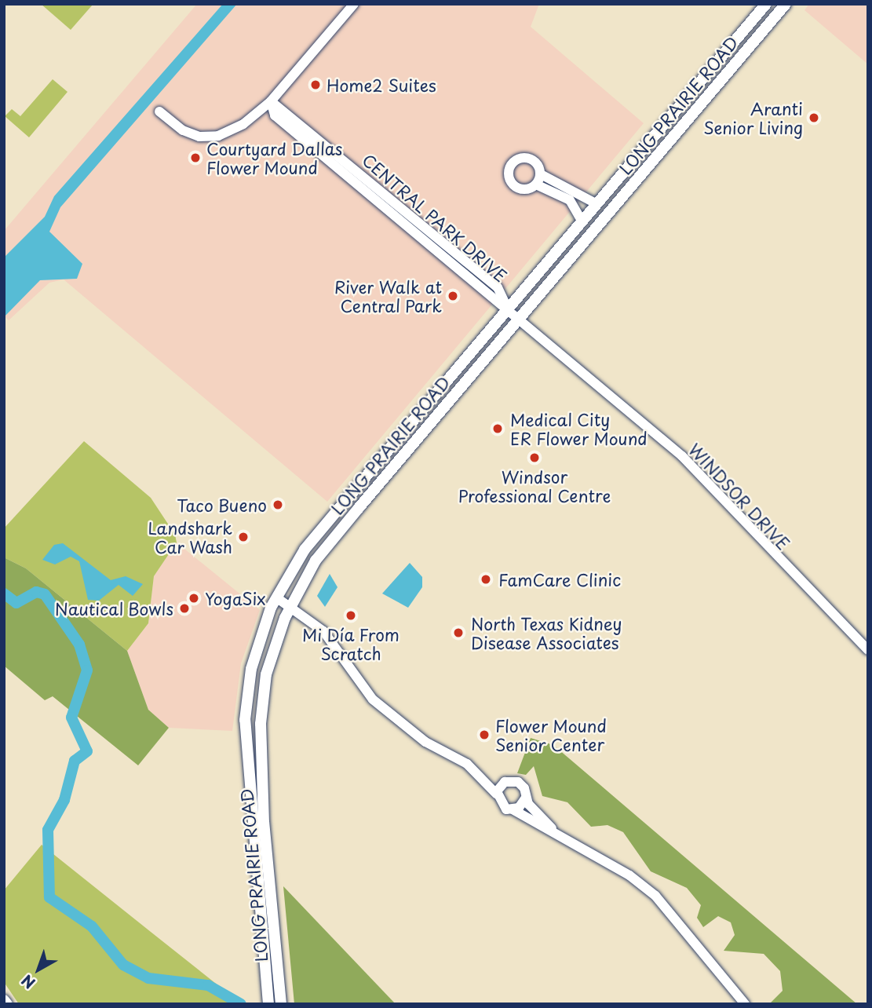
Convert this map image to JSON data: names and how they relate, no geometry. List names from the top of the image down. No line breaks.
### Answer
{"streets":{"main road":["LONG PRAIRIE ROAD"],"street":["CENTRAL PARK DRIVE","WINDSOR DRIVE"]},"crossings":[["LONG PRAIRIE ROAD","CENTRAL PARK DRIVE"],["LONG PRAIRIE ROAD","WINDSOR DRIVE"],["CENTRAL PARK DRIVE","WINDSOR DRIVE"]],"places":["Home2 Suites","Aranti Senior Living","Courtyard Dallas Flower Mound","River Walk at Central Park","Medical City ER Flower Mound","Windsor Professional Centre","Taco Bueno","Landshark Car Wash","FamCare Clinic","YogaSix","Nautical Bowls","Mi Día From Scratch","North Texas Kidney Disease Associates","Flower Mound Senior Center"],"north":"bottom left"}
